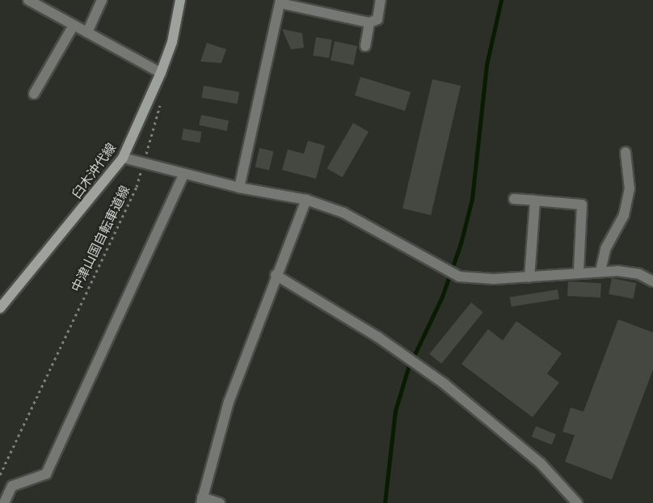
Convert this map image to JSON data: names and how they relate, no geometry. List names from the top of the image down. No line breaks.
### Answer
{"streets":{"main road":["臼木沖代線"],"path":["中津山国自転車道線"]}}
